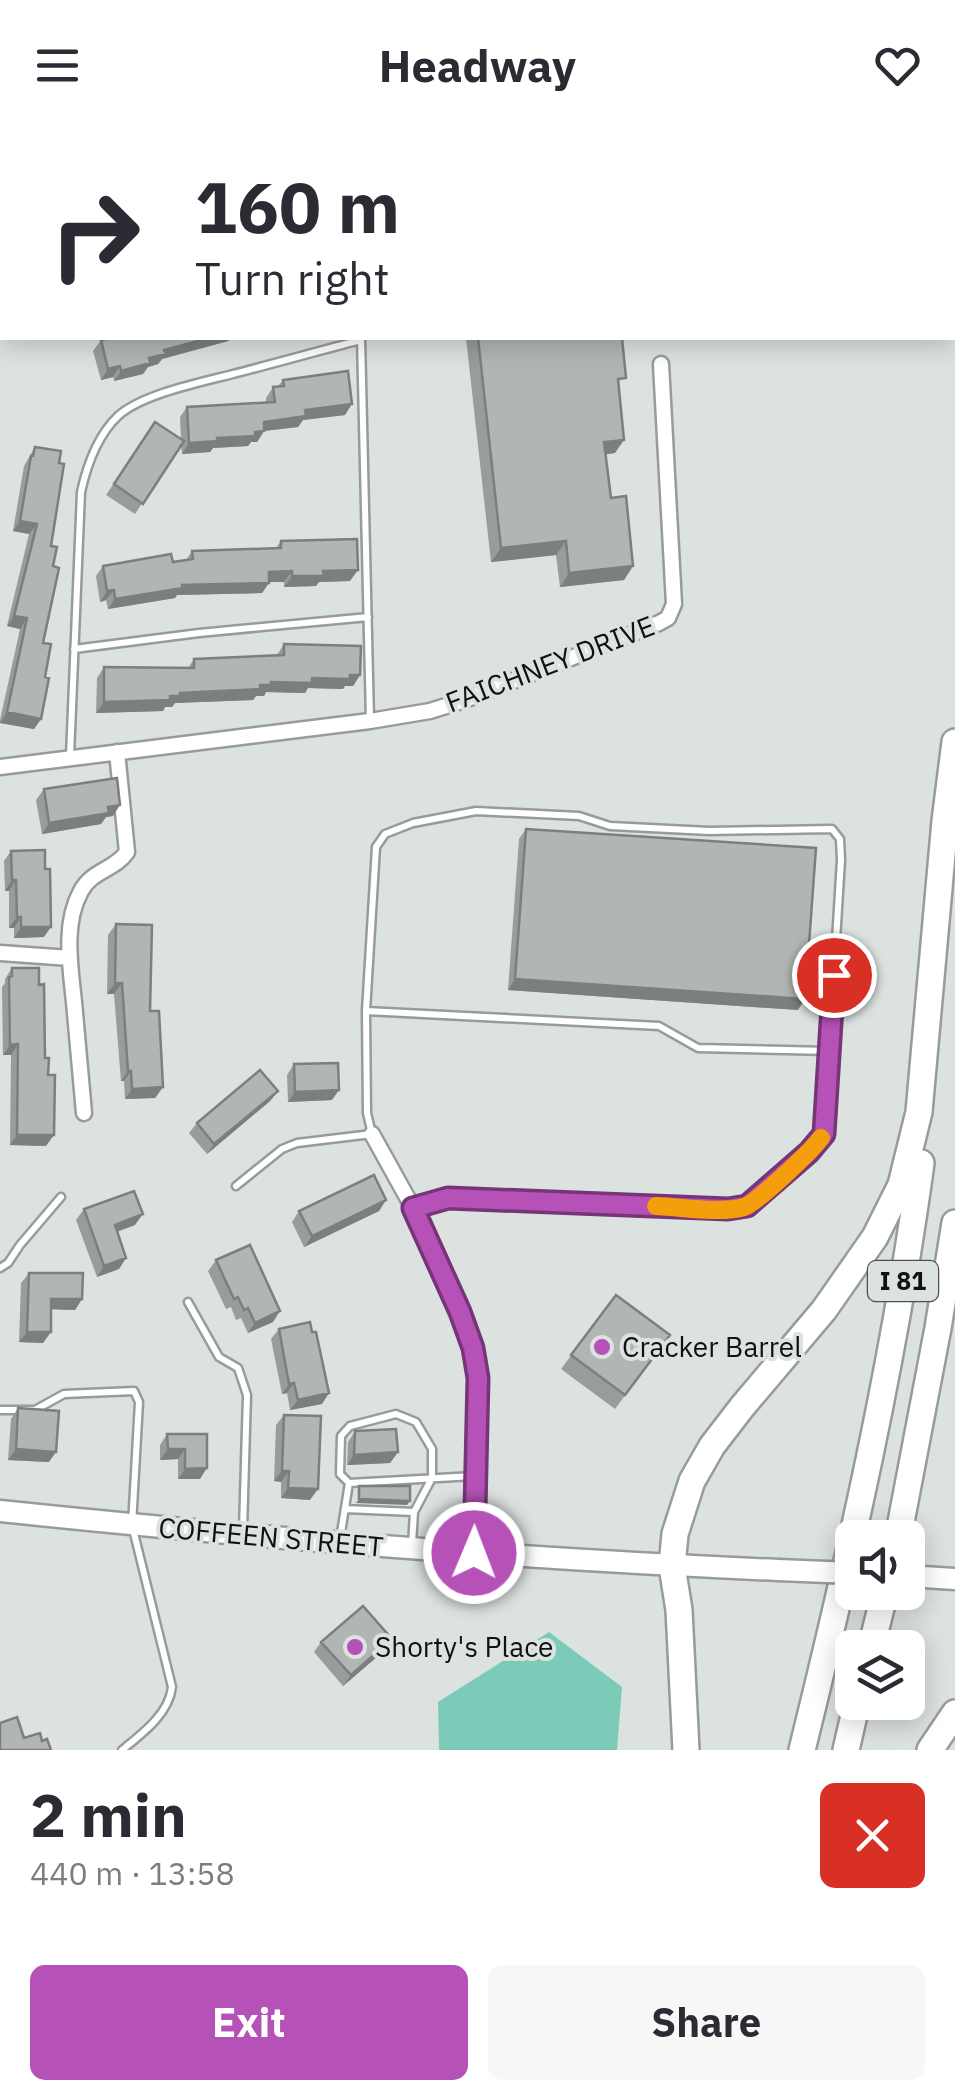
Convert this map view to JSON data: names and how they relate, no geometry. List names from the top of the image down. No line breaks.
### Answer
{"streets":{"highway":["I 81"],"main road":["COFFEEN STREET"],"street":["FAICHNEY DRIVE"]},"places":["Cracker Barrel","Shorty's Place"],"page":{"header":"Headway","turn":["160 m","Turn right"],"heading":["2 min","440 m · 13:58"],"buttons":["Exit","Share"]}}
